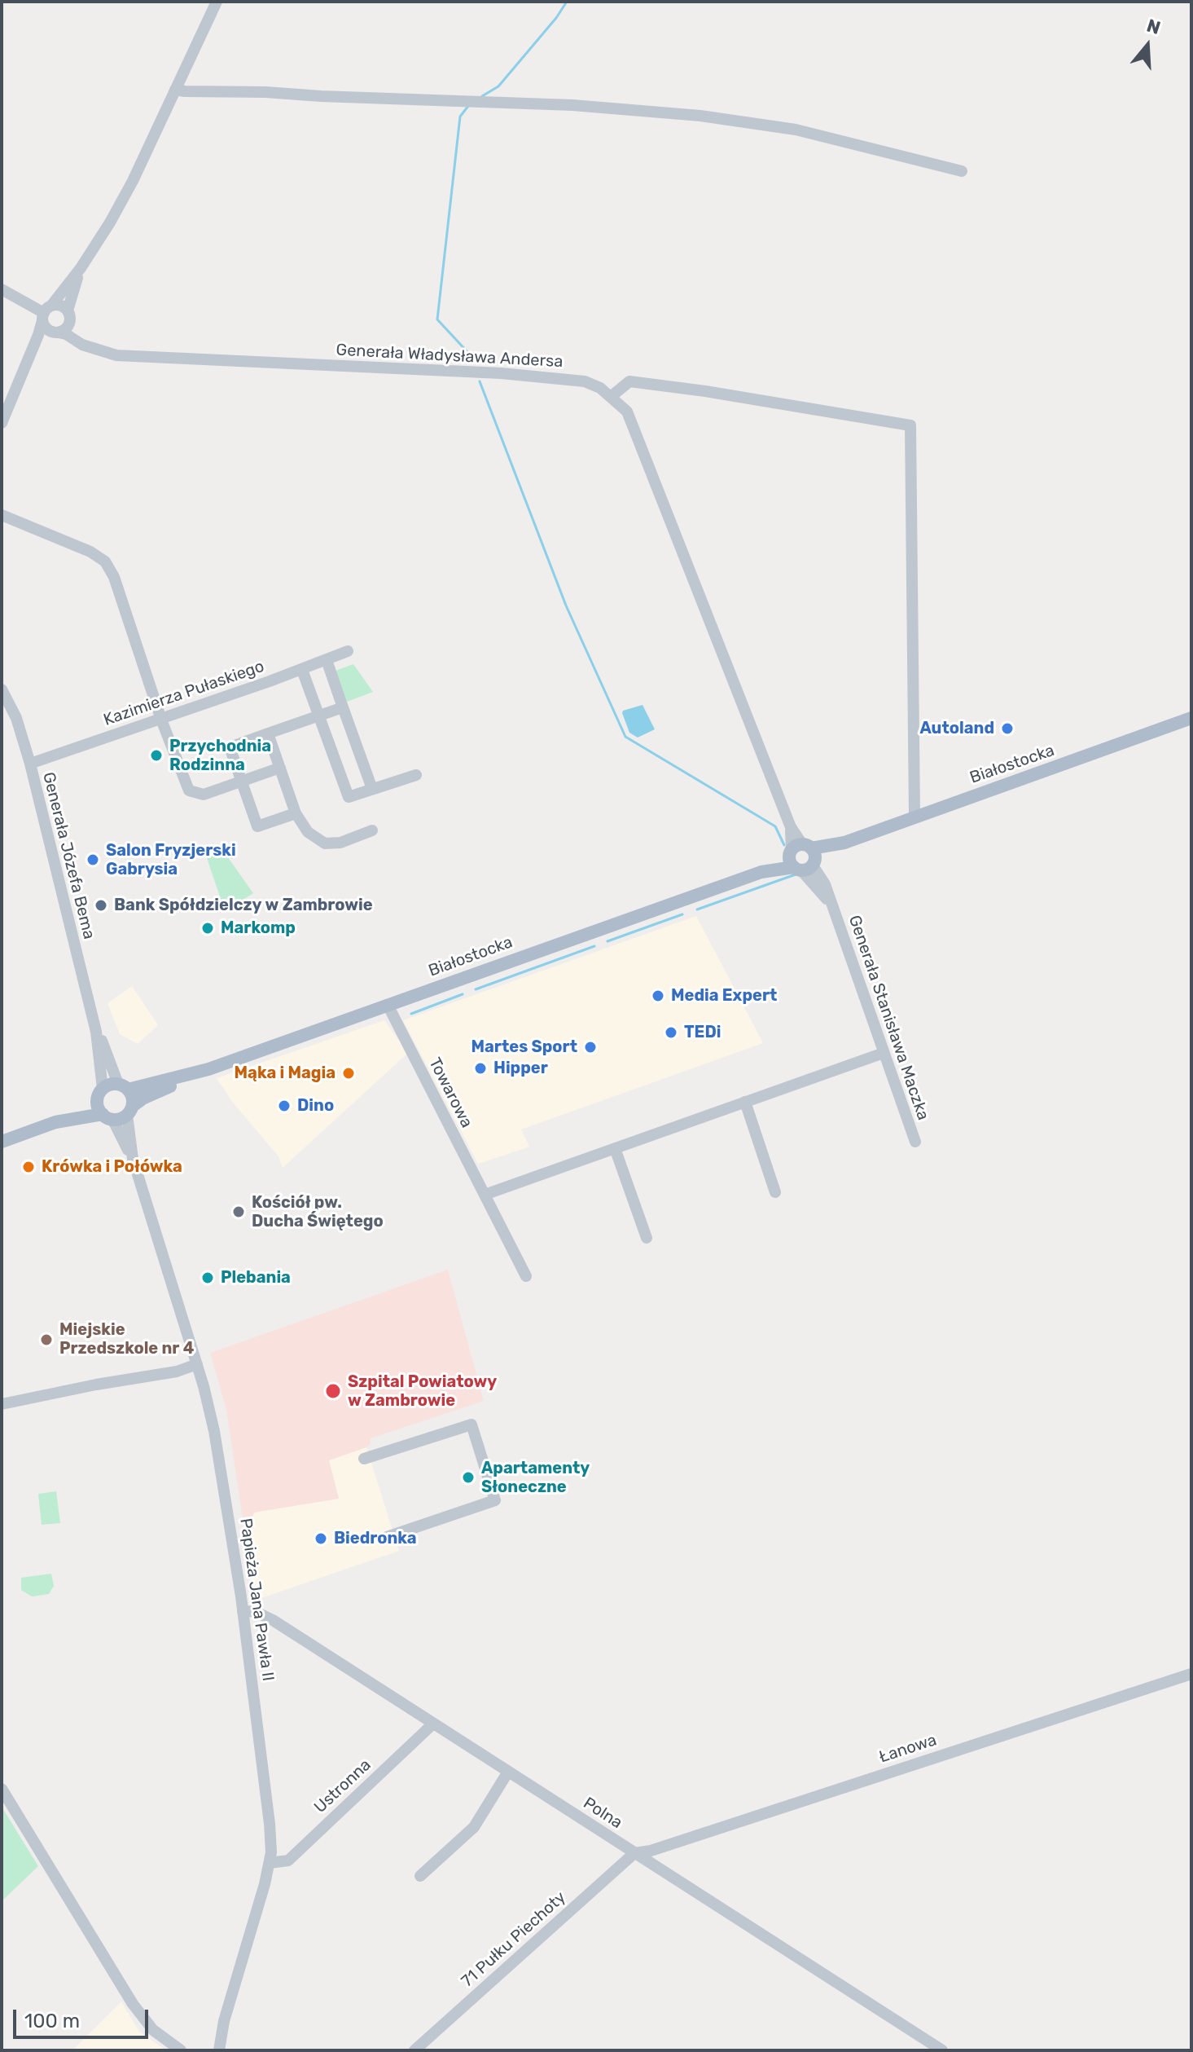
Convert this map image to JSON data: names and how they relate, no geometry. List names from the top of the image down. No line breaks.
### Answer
{"streets":{"main road":["Białostocka"],"street":["Generała Władysława Andersa","Kazimierza Pułaskiego","Generała Józefa Bema","Generała Stanisława Maczka","Towarowa","Papieża Jana Pawła II","Łanowa","Ustronna","Polna","71 Pułku Piechoty"]},"crossings":[["Generała Władysława Andersa","Białostocka"],["Generała Władysława Andersa","Generała Stanisława Maczka"],["Kazimierza Pułaskiego","Generała Józefa Bema"],["Białostocka","Generała Józefa Bema"],["Białostocka","Generała Stanisława Maczka"],["Białostocka","Towarowa"],["Białostocka","Papieża Jana Pawła II"],["Generała Józefa Bema","Papieża Jana Pawła II"],["Papieża Jana Pawła II","Ustronna"],["Papieża Jana Pawła II","Polna"],["Łanowa","Polna"],["Łanowa","71 Pułku Piechoty"],["Ustronna","Polna"],["Polna","71 Pułku Piechoty"]],"places":["Autoland","Przychodnia Rodzinna","Salon Fryzjerski Gabrysia","Bank Spółdzielczy w Zambrowie","Markomp","Media Expert","TEDi","Martes Sport","Hipper","Mąka i Magia","Dino","Krówka i Połówka","Kościół pw. Ducha Świętego","Plebania","Miejskie Przedszkole nr 4","Szpital Powiatowy w Zambrowie","Apartamenty Słoneczne","Biedronka"],"scale_bar":"100 m","north":"top"}
